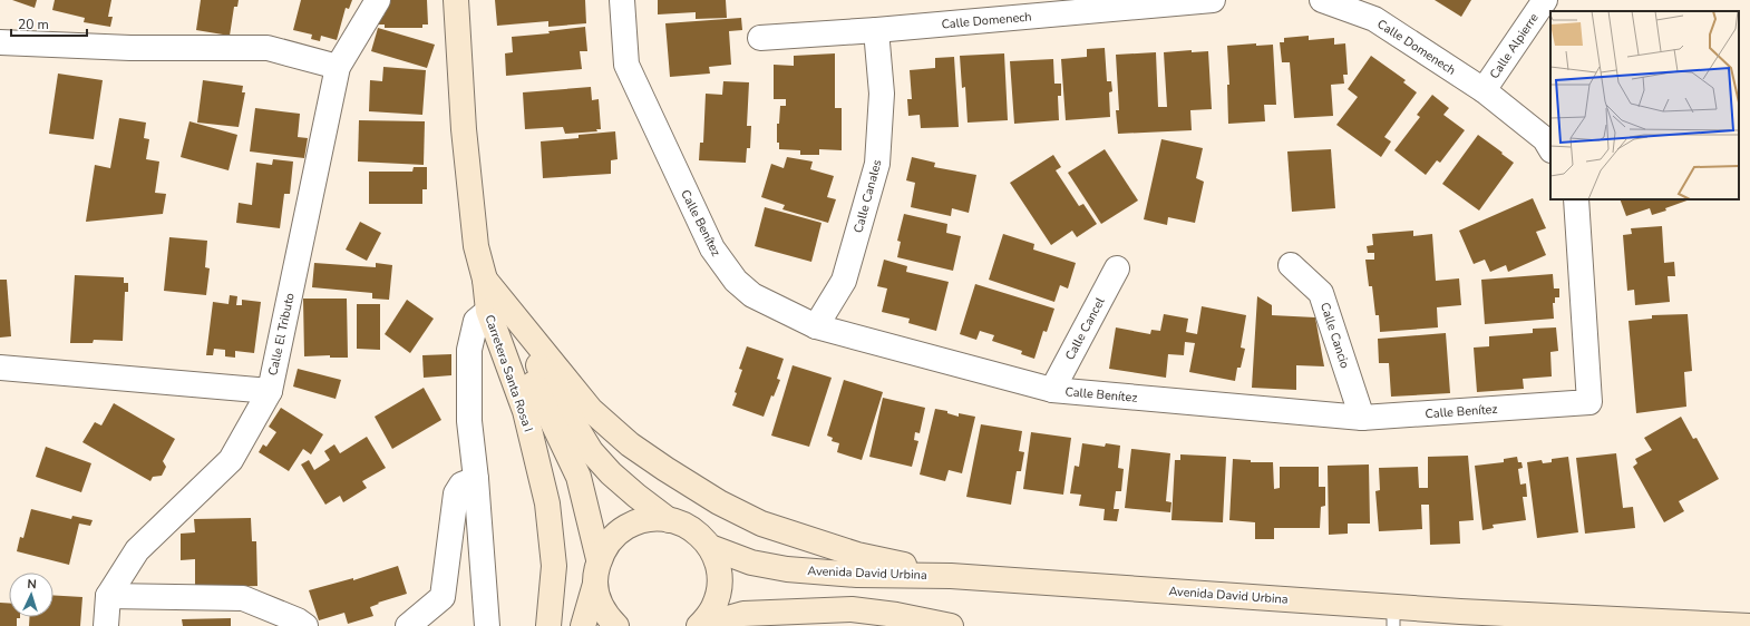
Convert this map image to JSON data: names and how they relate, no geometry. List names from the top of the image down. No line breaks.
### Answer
{"streets":{"street":["Calle Domenech","Calle Alpierre","Calle Canales","Calle Benítez","Calle Cancel","Calle El Tributo","Calle Cancio","Carretera Santa Rosa I","Avenida David Urbina"]},"crossings":[["Calle Domenech","Calle Alpierre"],["Calle Domenech","Calle Canales"],["Calle Canales","Calle Benítez"],["Calle Benítez","Calle Cancel"],["Calle Benítez","Calle Cancio"]],"scale_bar":"20 m","north":"top"}
